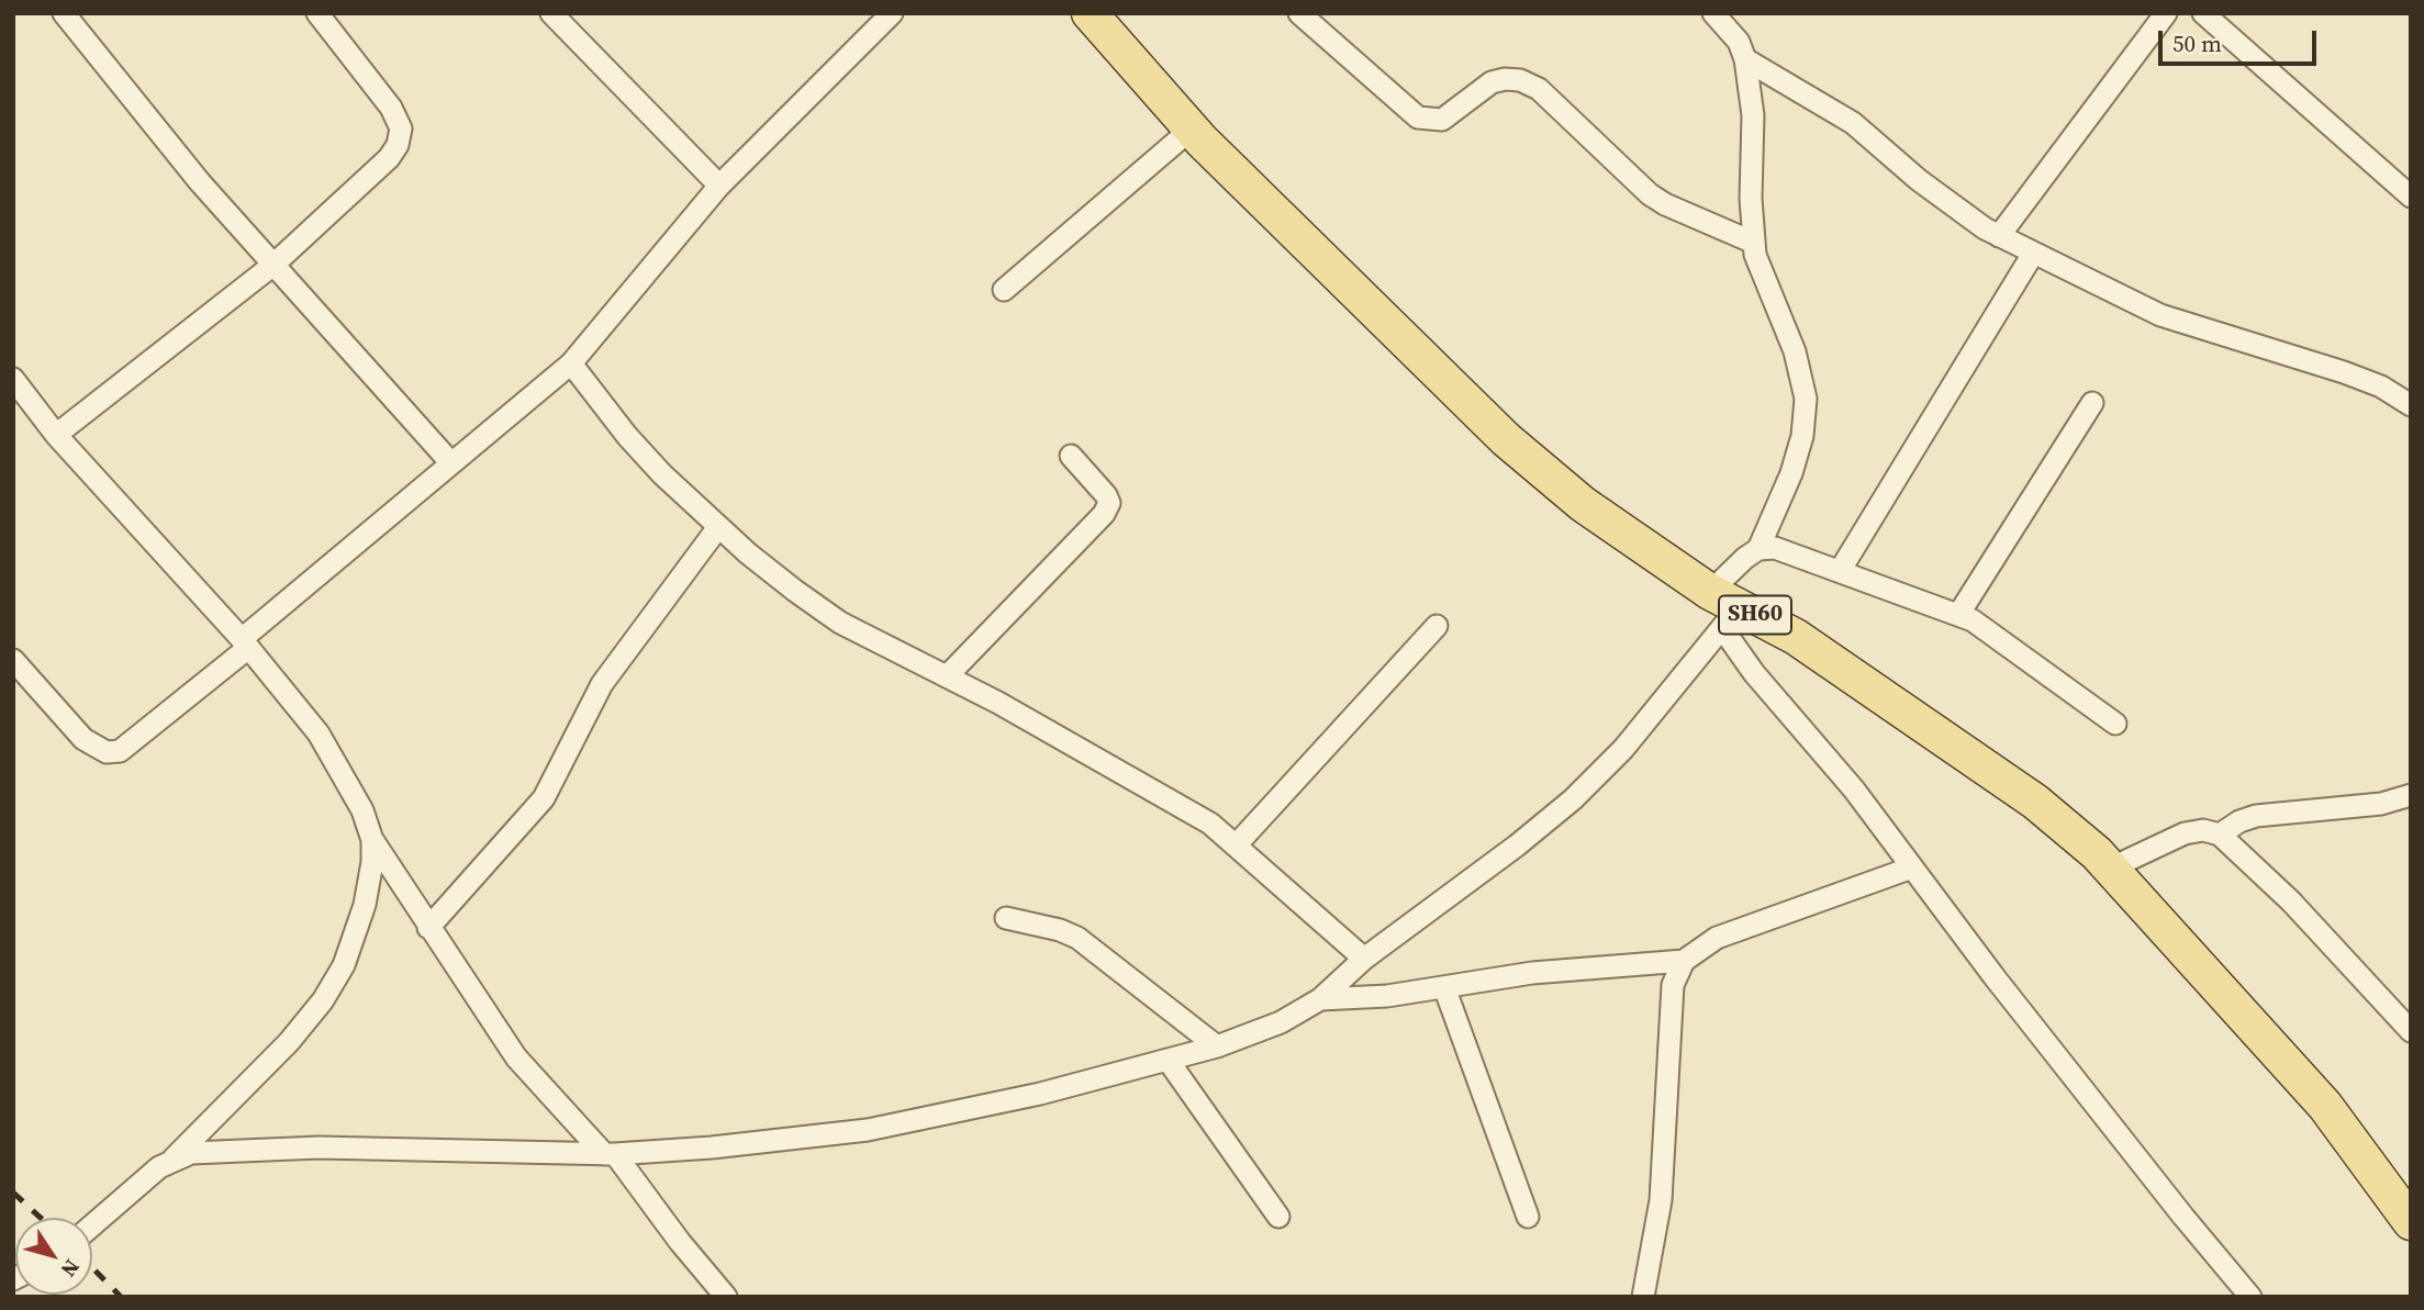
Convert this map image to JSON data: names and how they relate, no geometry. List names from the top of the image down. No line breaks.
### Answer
{"streets":{"main road":["SH60"]},"scale_bar":"50 m","north":"bottom right"}
